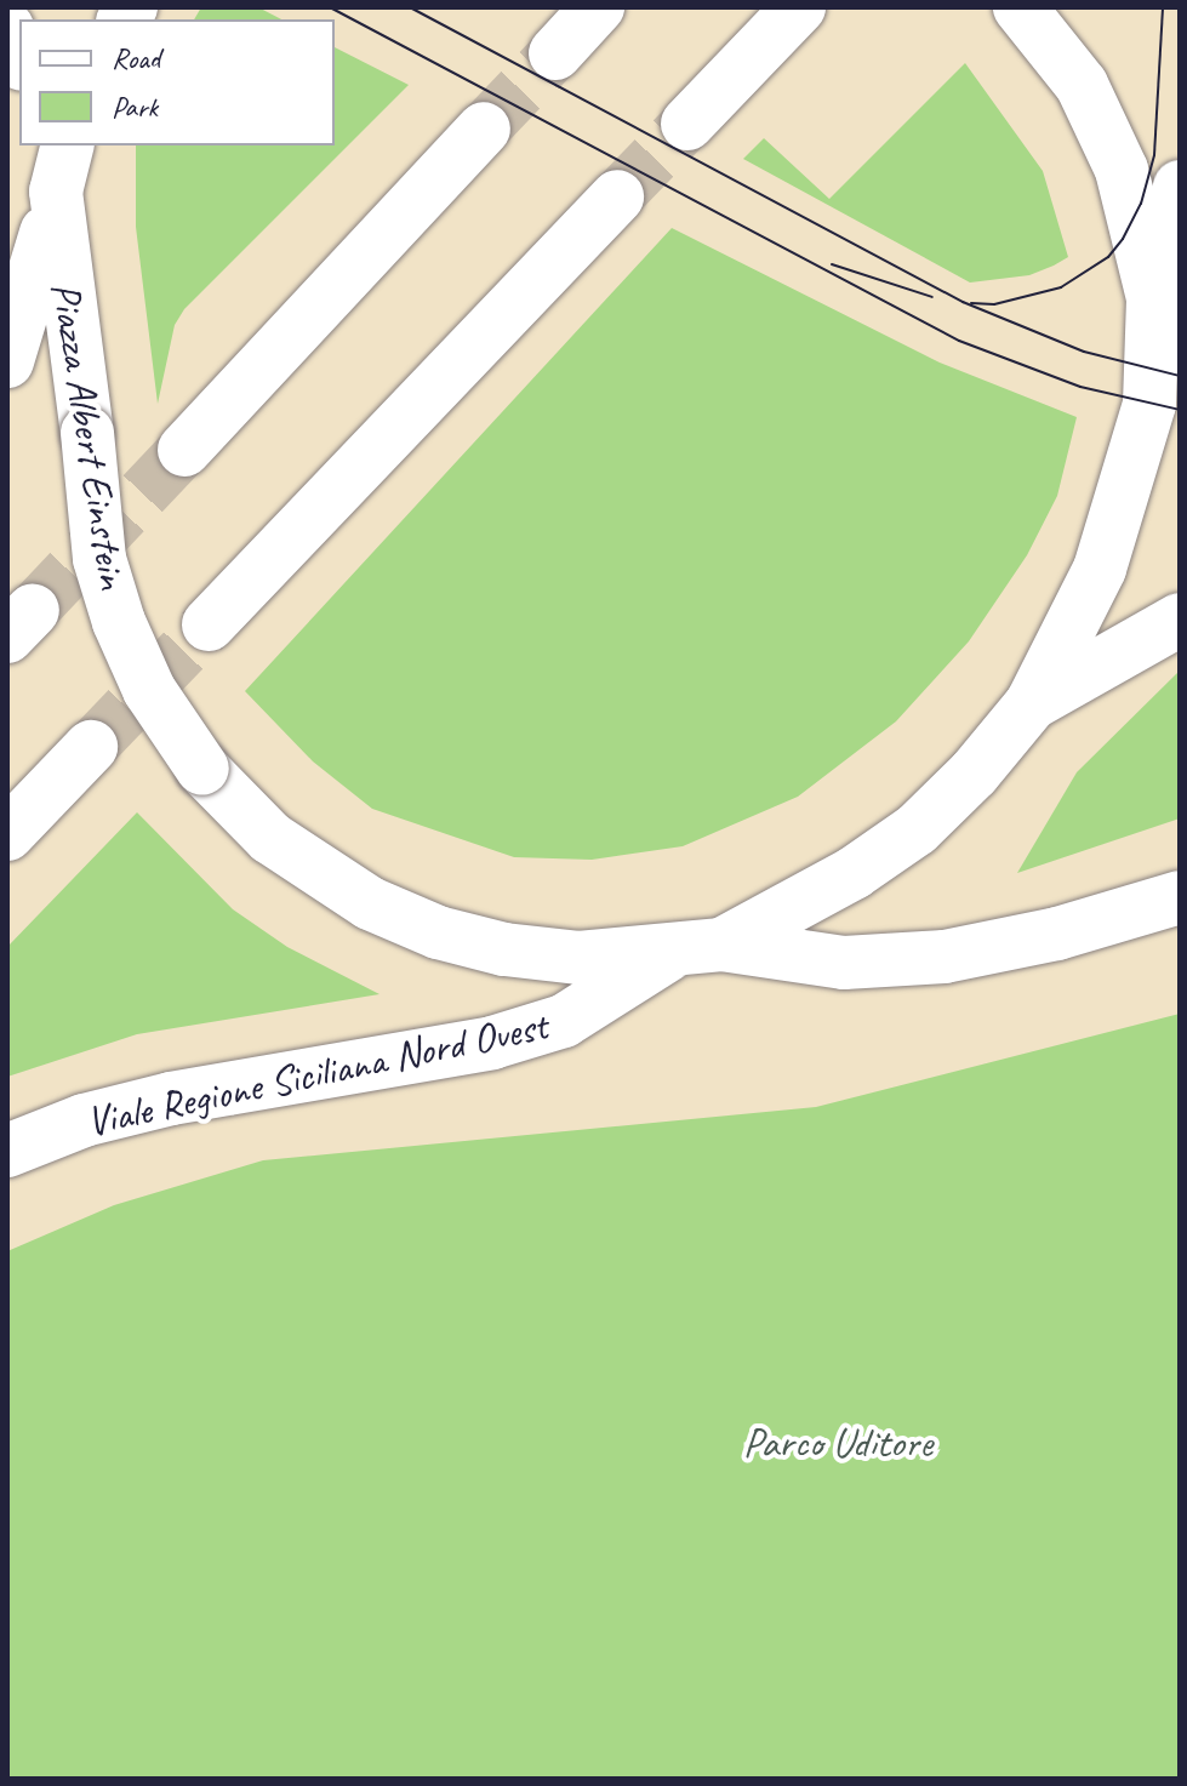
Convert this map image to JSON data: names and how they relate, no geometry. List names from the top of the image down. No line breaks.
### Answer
{"streets":{"street":["Piazza Albert Einstein","Viale Regione Siciliana Nord Ovest"]},"crossings":[["Piazza Albert Einstein","Viale Regione Siciliana Nord Ovest"]],"parks":["Parco Uditore"],"legend":["Road","Park"]}
